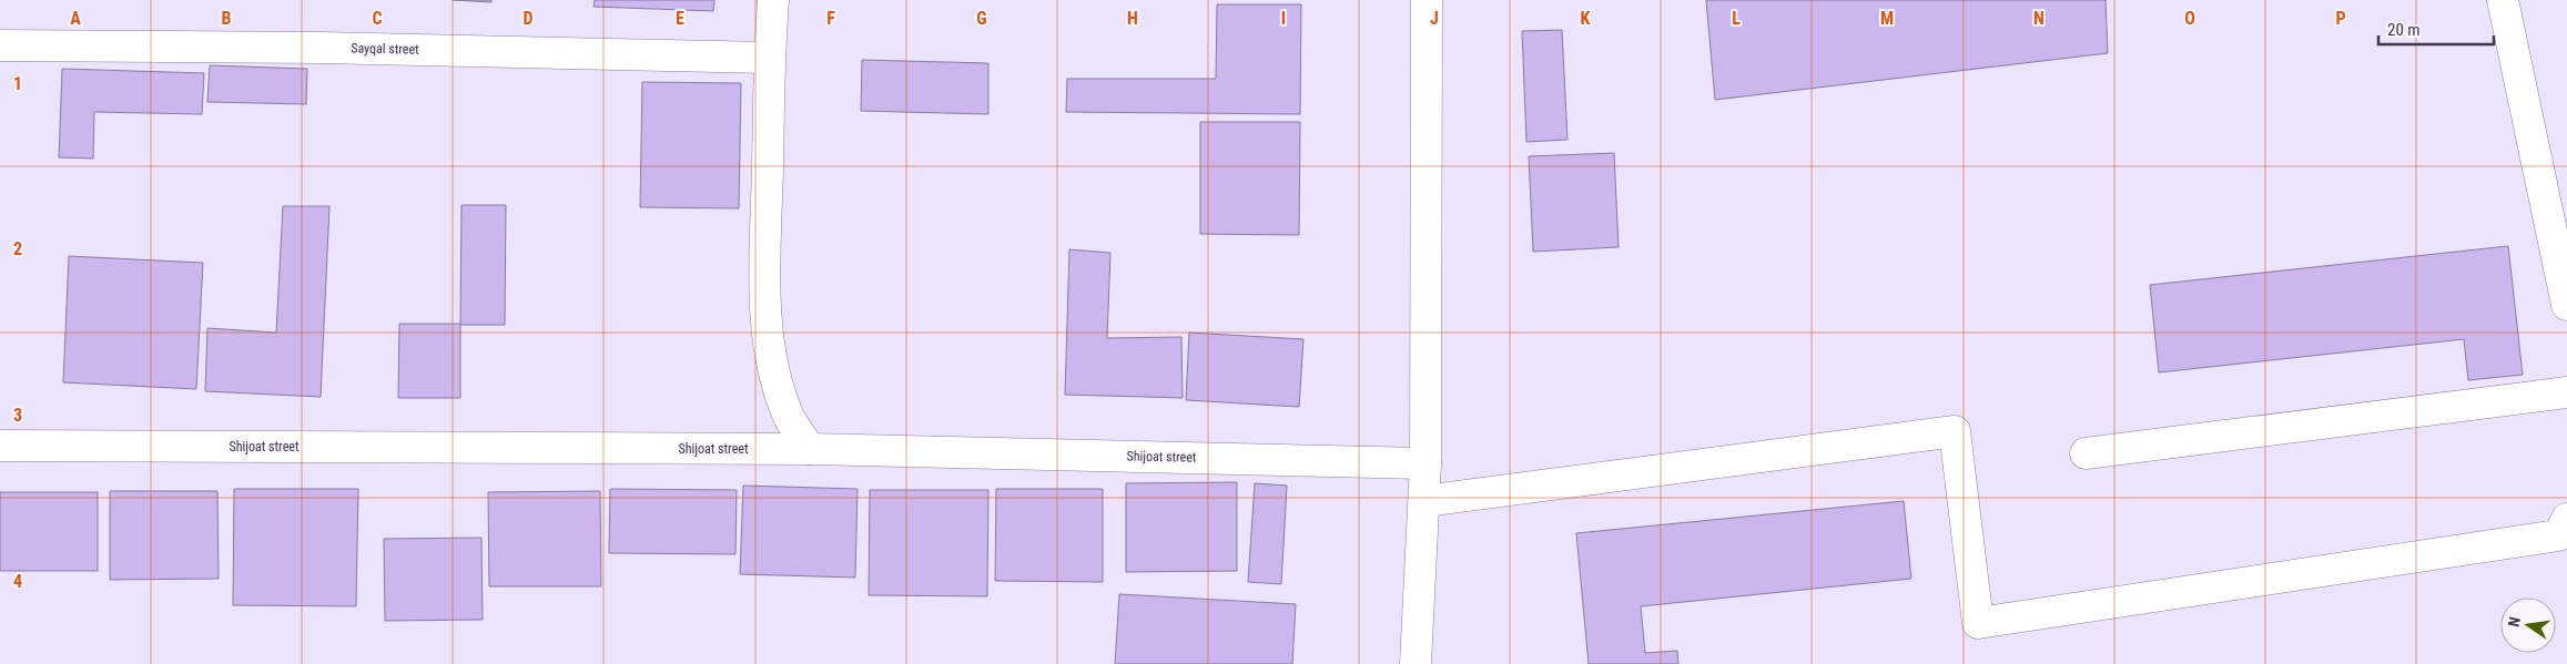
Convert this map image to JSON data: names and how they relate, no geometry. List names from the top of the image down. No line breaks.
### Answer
{"streets":{"street":["Sayqal street","Shijoat street"]},"scale_bar":"20 m","north":"left","grid":{"columns":["A","B","C","D","E","F","G","H","I","J","K","L","M","N","O","P"],"rows":["1","2","3","4"]}}
